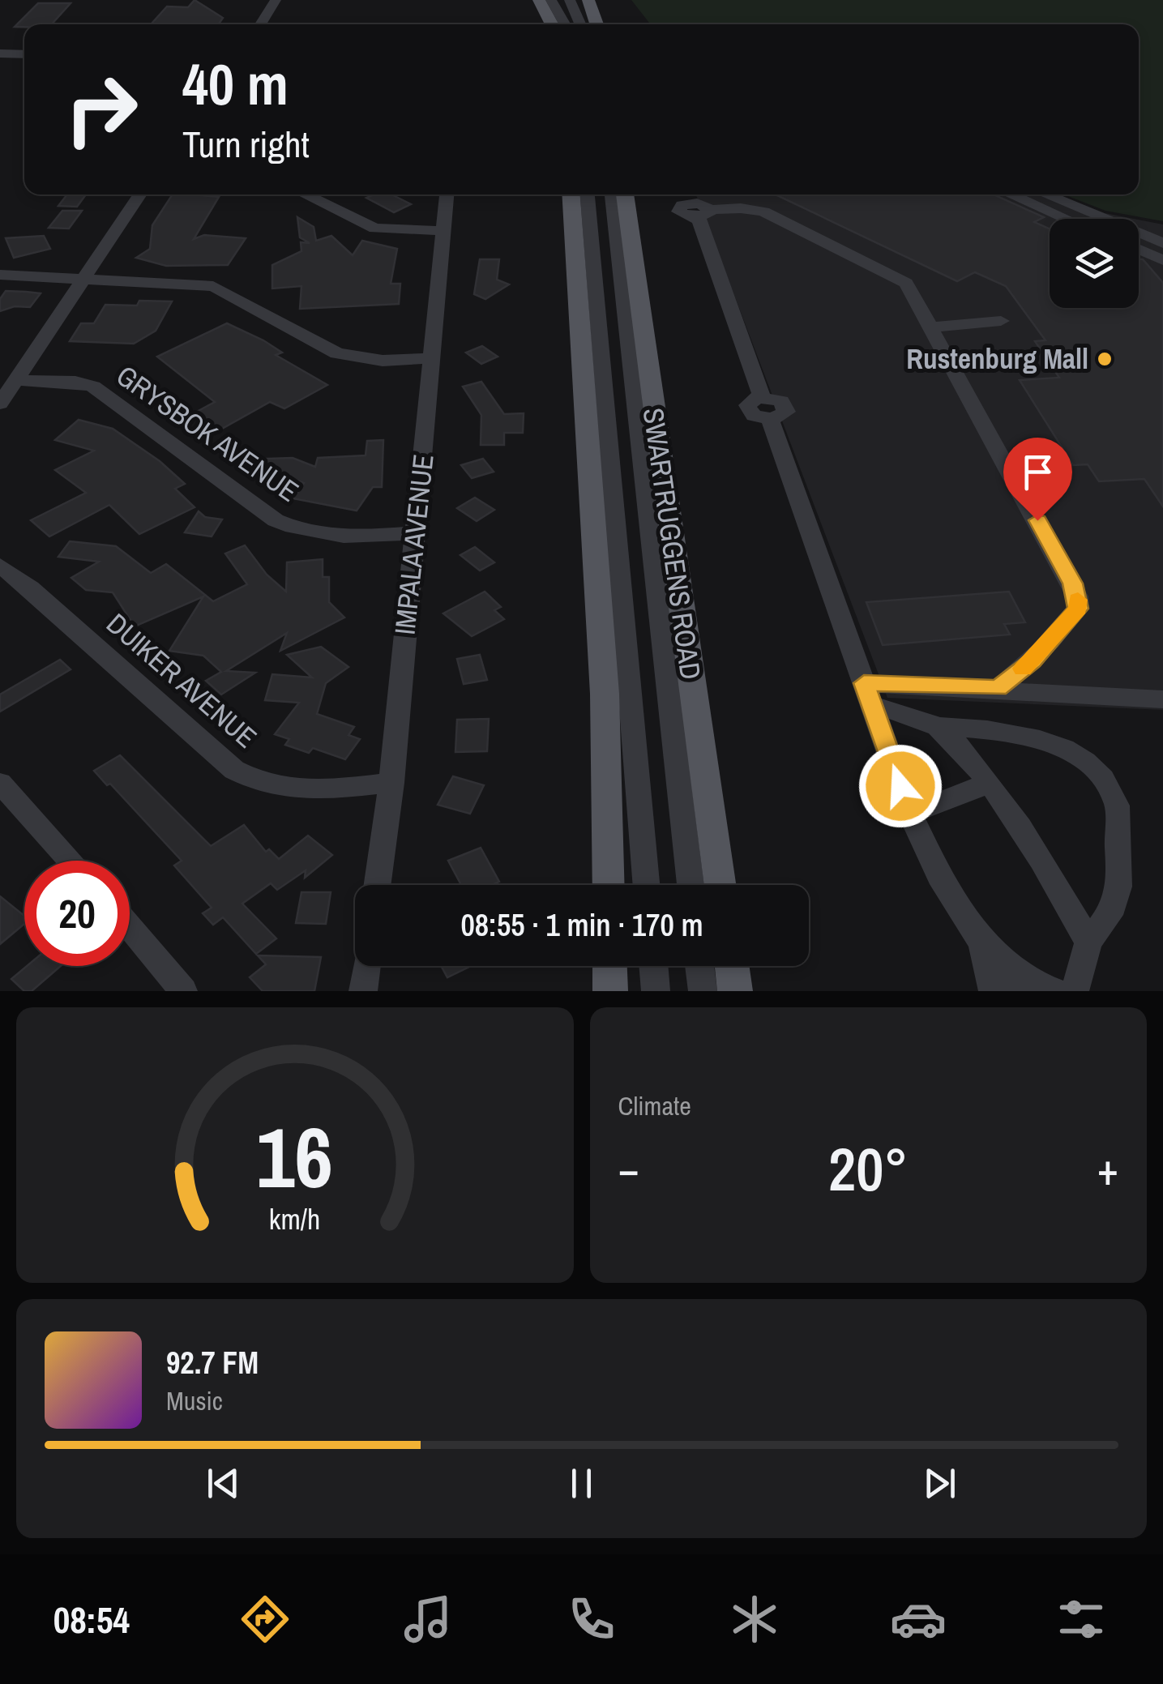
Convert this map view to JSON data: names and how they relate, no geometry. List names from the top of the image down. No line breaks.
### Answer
{"streets":{"main road":["SWARTRUGGENS ROAD"],"street":["GRYSBOK AVENUE","IMPALA AVENUE","DUIKER AVENUE"]},"crossings":[["GRYSBOK AVENUE","IMPALA AVENUE"],["IMPALA AVENUE","DUIKER AVENUE"]],"places":["Rustenburg Mall"],"page":{"turn":["40 m","Turn right"],"limit":"20","trip":"08:55 · 1 min · 170 m","tile":"Climate","heat":["−","20°","+"],"song":["92.7 FM","Music"],"tabs":"08:54","gauge":["16","km/h"]}}
